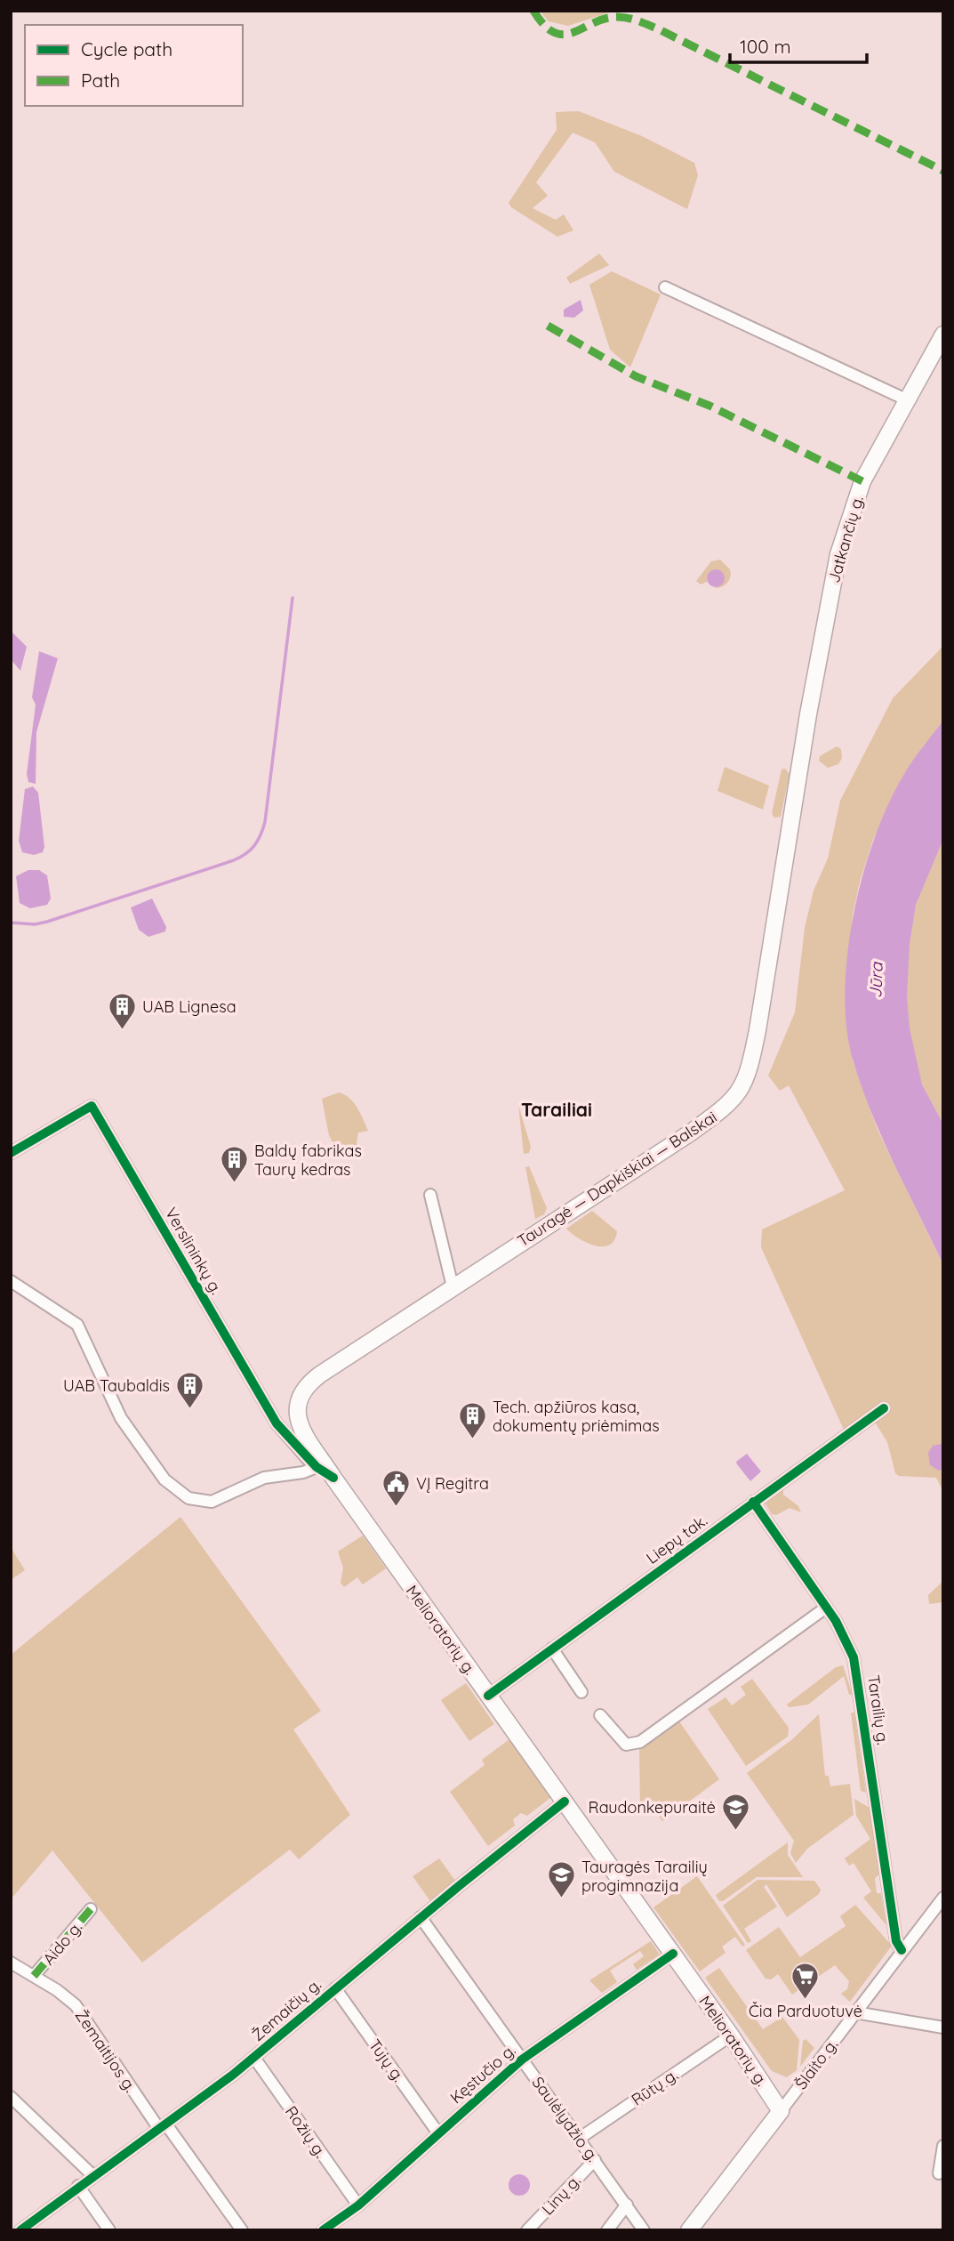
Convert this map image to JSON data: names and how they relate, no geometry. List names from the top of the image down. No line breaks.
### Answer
{"streets":{"main road":["Jatkančių g.","Tauragė — Dapkiškiai — Balskai","Melioratorių g.","Šlaito g."],"street":["Verslininkų g.","Liepų tak.","Tarailių g.","Aido g.","Žemaičių g.","Žemaitijos g.","Tujų g.","Kęstučio g.","Rūtų g.","Saulėlydžio g.","Rožių g.","Linų g."]},"crossings":[["Jatkančių g.","Tauragė — Dapkiškiai — Balskai"],["Tauragė — Dapkiškiai — Balskai","Melioratorių g."],["Verslininkų g.","Melioratorių g."],["Liepų tak.","Melioratorių g."],["Liepų tak.","Tarailių g."],["Melioratorių g.","Žemaičių g."],["Melioratorių g.","Šlaito g."],["Melioratorių g.","Kęstučio g."],["Melioratorių g.","Rūtų g."],["Tarailių g.","Šlaito g."],["Aido g.","Žemaitijos g."],["Žemaičių g.","Žemaitijos g."],["Žemaičių g.","Tujų g."],["Žemaičių g.","Saulėlydžio g."],["Žemaičių g.","Rožių g."],["Tujų g.","Kęstučio g."],["Kęstučio g.","Saulėlydžio g."],["Kęstučio g.","Rožių g."],["Rūtų g.","Saulėlydžio g."],["Saulėlydžio g.","Linų g."]],"districts":["Tarailiai"],"water":["Jūra"],"places":{"building":["UAB Lignesa","Baldų fabrikas Taurų kedras","UAB Taubaldis","Tech. apžiūros kasa, dokumentų priėmimas"],"public building":["VĮ Regitra"],"school or university":["Raudonkepuraitė","Tauragės Tarailių progimnazija"],"supermarket":["Čia Parduotuvė"]},"legend":["Cycle path","Path"],"scale_bar":"100 m"}
